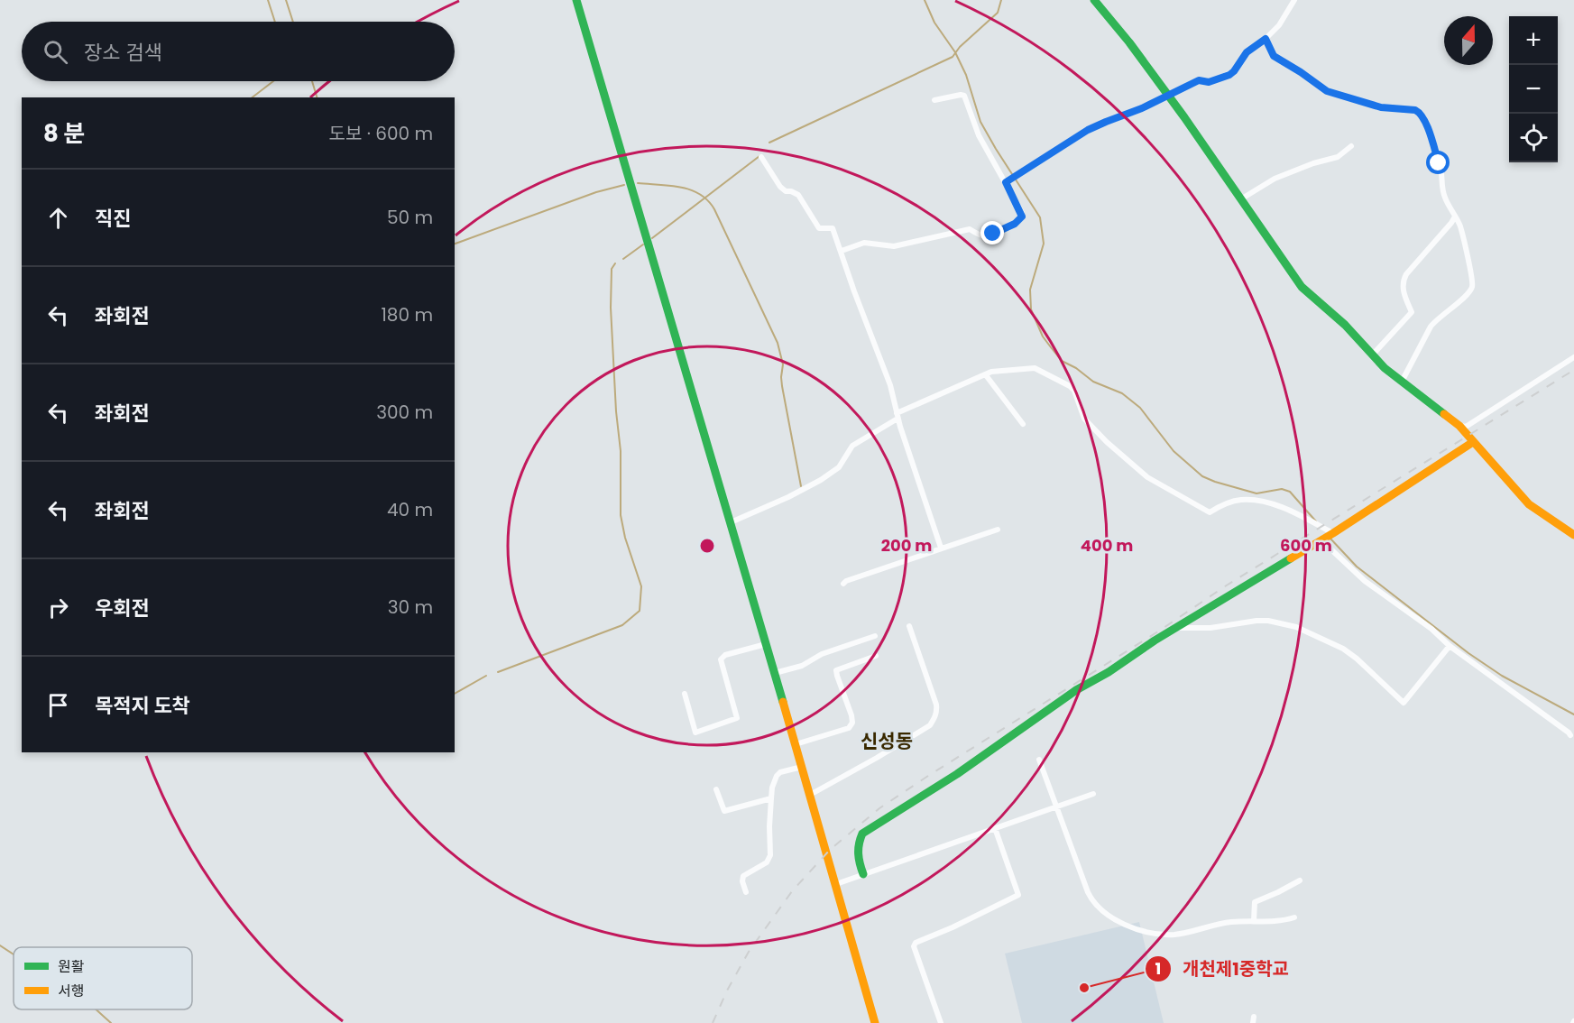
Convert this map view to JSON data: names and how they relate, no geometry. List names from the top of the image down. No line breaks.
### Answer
{"districts":["신성동"],"places":["개천제1중학교"],"legend":["원활","서행"],"north":"top","page":{"map_buttons":["+","−"],"search":"장소 검색","heading":["8 분","도보 · 600 m"],"list":[["직진","50 m"],["좌회전","180 m"],["좌회전","300 m"],["좌회전","40 m"],["우회전","30 m"],"목적지 도착"]},"rings":["200 m","400 m","600 m"]}
